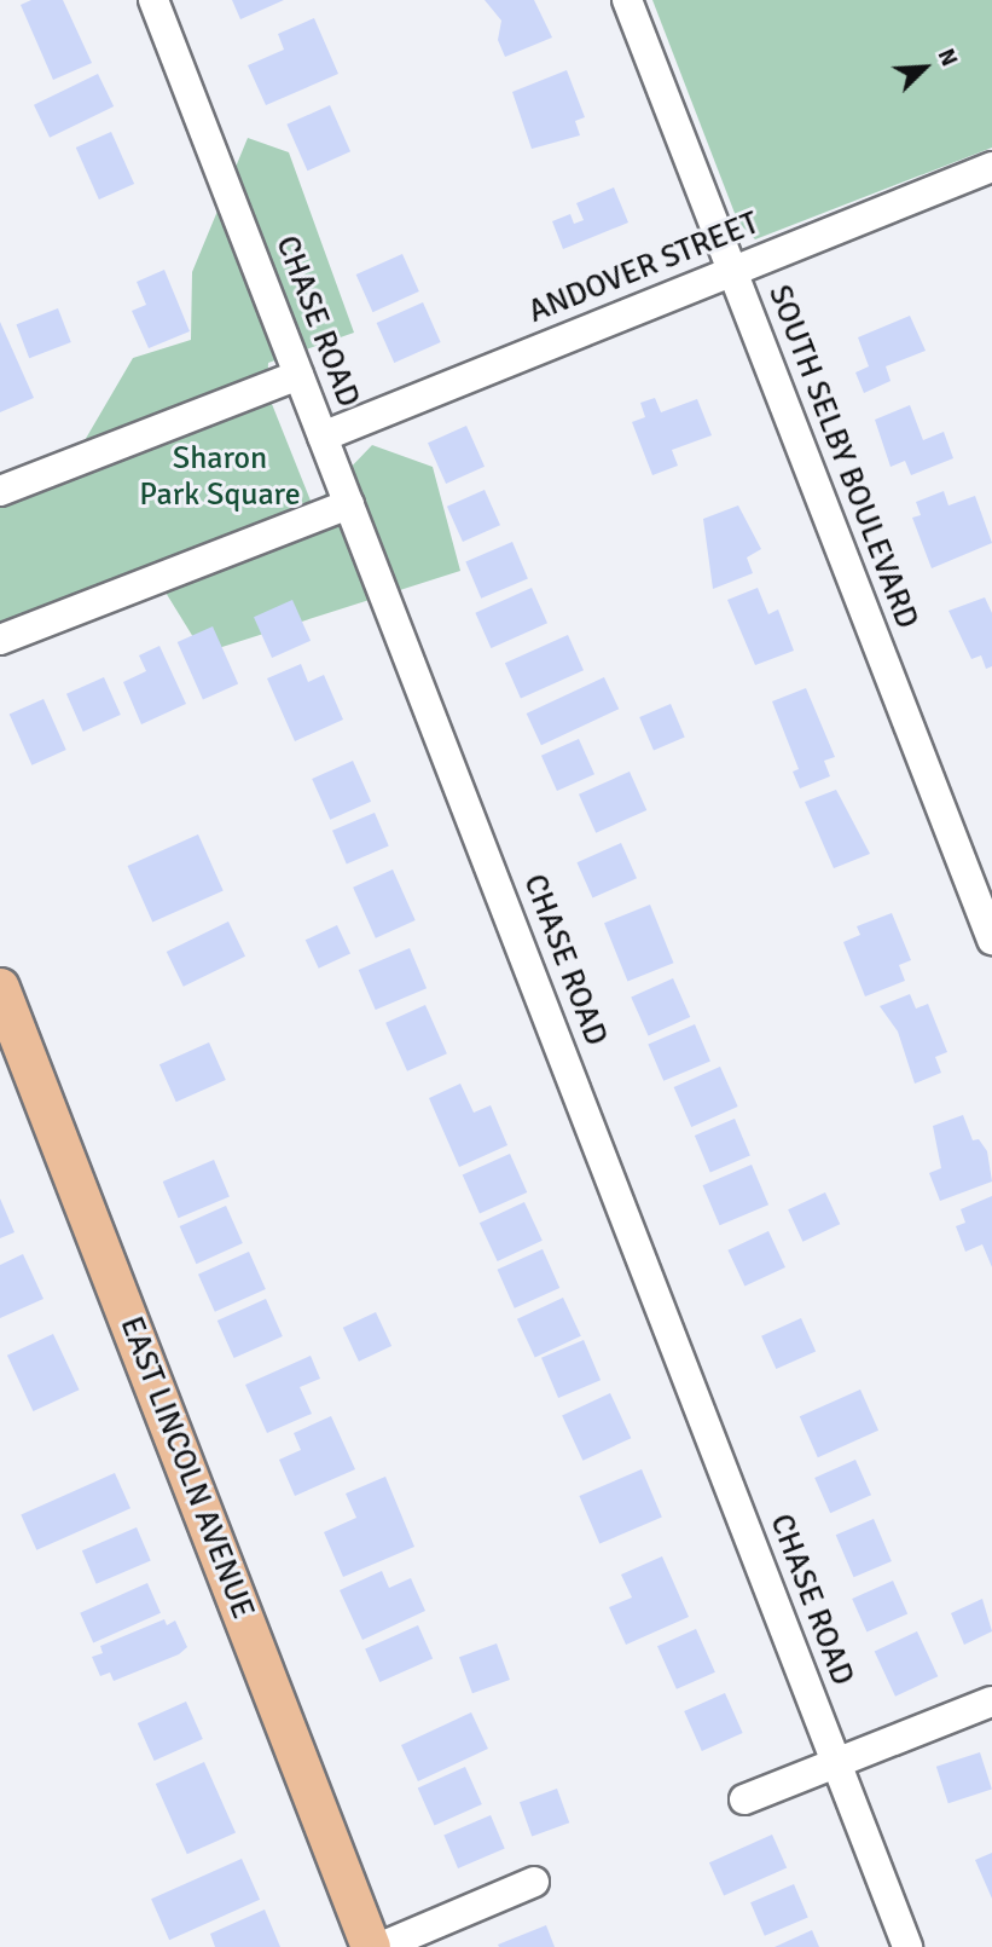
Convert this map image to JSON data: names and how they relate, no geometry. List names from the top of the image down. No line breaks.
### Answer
{"streets":{"main road":["EAST LINCOLN AVENUE"],"street":["ANDOVER STREET","CHASE ROAD","SOUTH SELBY BOULEVARD"]},"crossings":[["ANDOVER STREET","CHASE ROAD"],["ANDOVER STREET","SOUTH SELBY BOULEVARD"]],"parks":["Sharon Park Square"],"north":"top right"}
